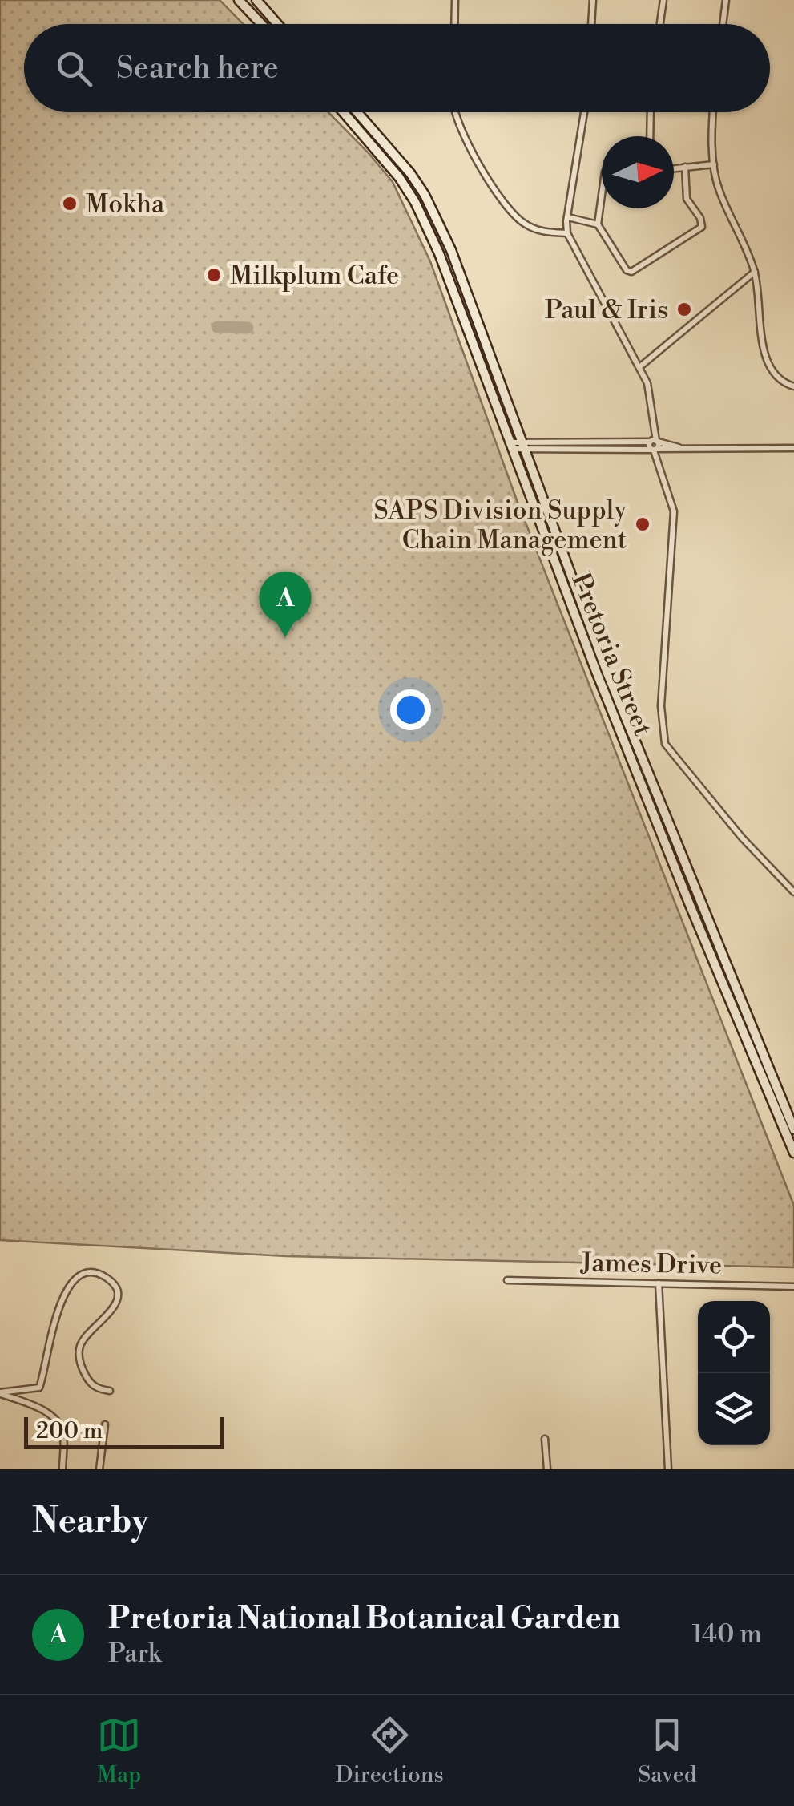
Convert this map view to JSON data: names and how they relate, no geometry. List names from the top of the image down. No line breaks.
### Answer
{"streets":{"main road":["Pretoria Street"],"street":["James Drive"]},"places":["Mokha","Milkplum Cafe","Paul & Iris","SAPS Division Supply Chain Management"],"scale_bar":"200 m","north":"right","page":{"search":"Search here","pins":"A","scale":"200 m","heading":"Nearby","list":[{"mark":"A","name":"Pretoria National Botanical Garden","note":"Park","value":"140 m"}],"nav":["Map","Directions","Saved"]}}
